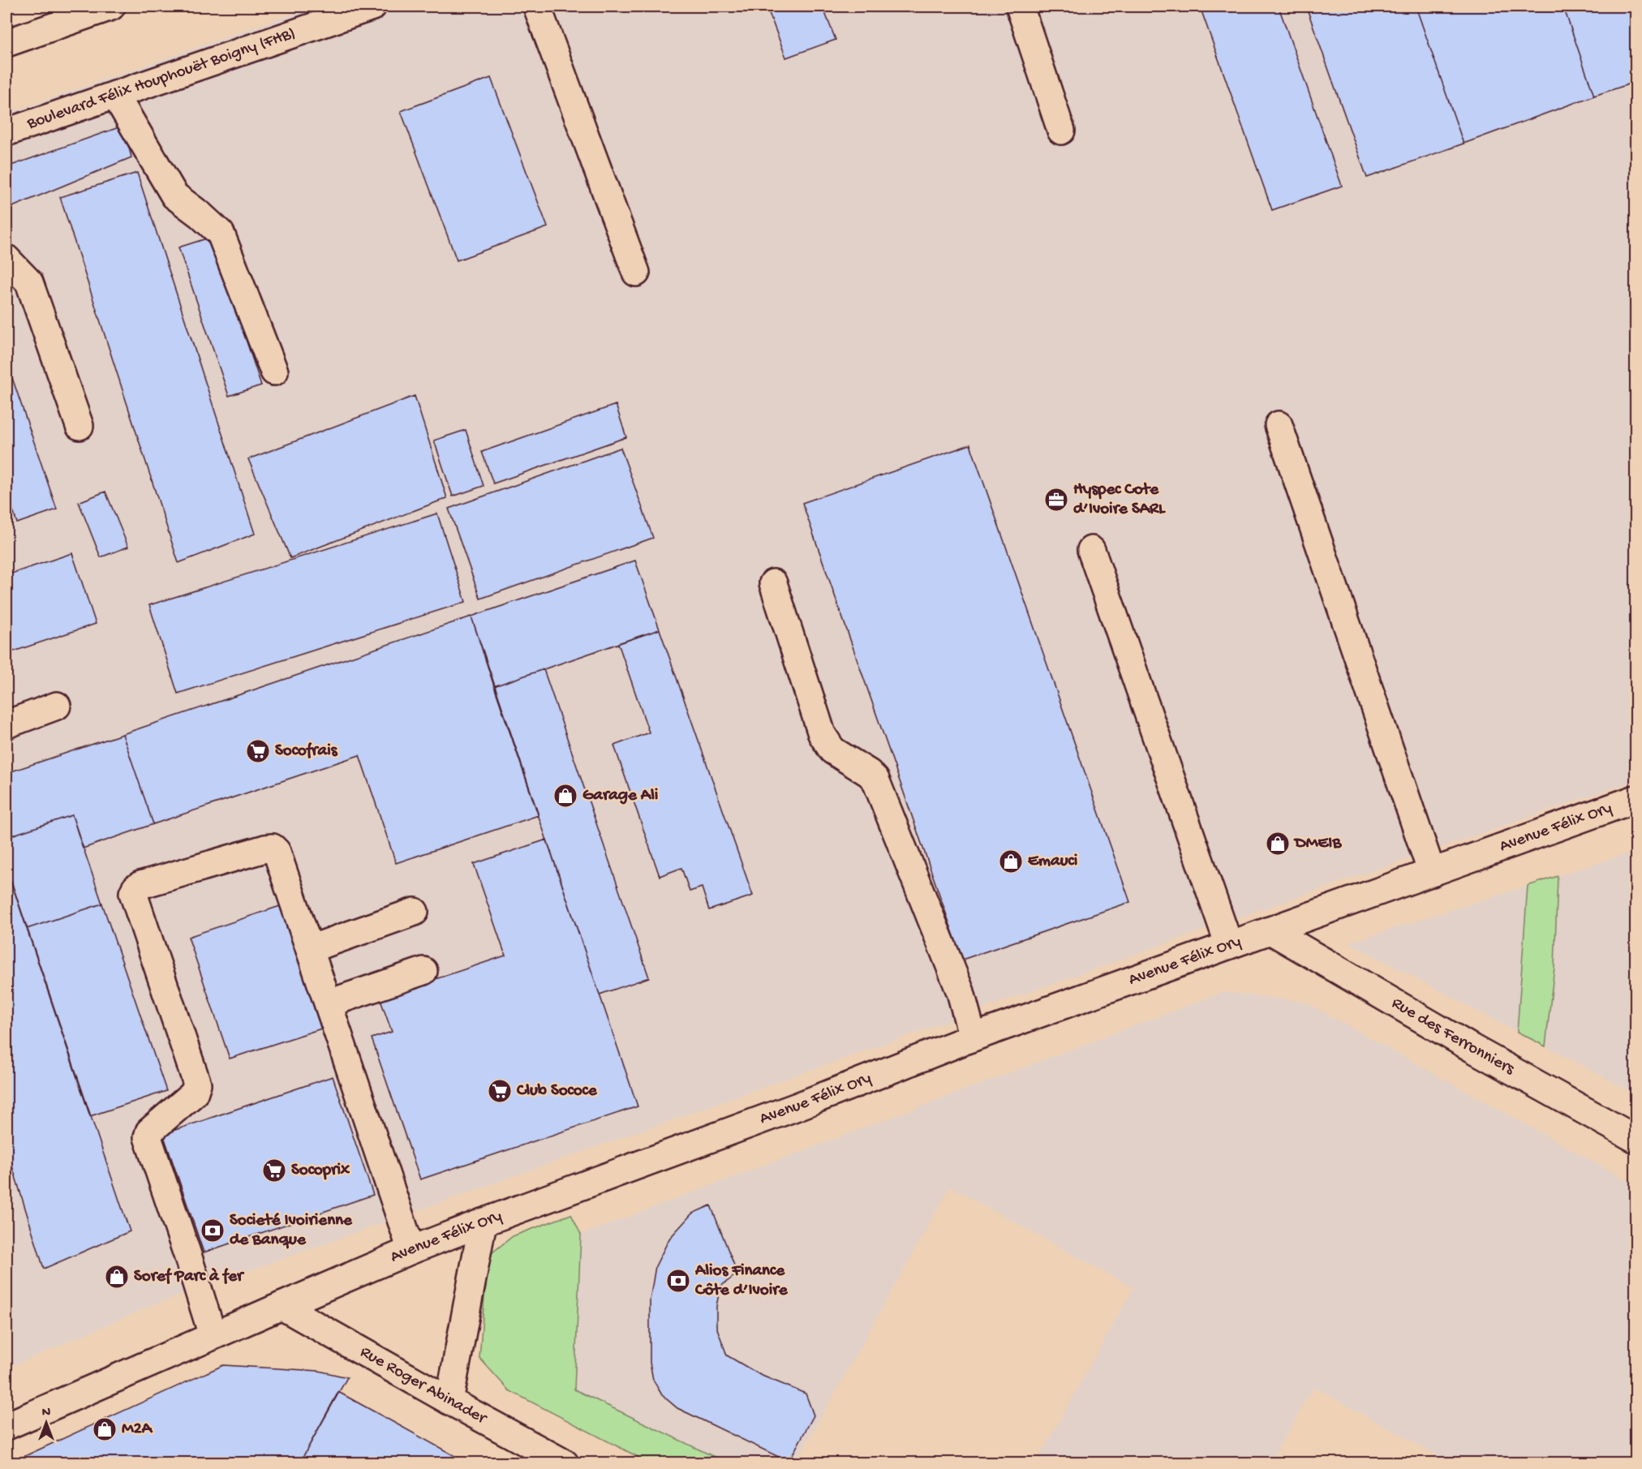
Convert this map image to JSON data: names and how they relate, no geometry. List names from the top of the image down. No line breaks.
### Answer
{"streets":{"street":["Boulevard Félix Houphouët Boigny (FHB)","Avenue Félix Ory","Rue des Ferronniers","Rue Roger Abinader"]},"crossings":[["Avenue Félix Ory","Rue des Ferronniers"],["Avenue Félix Ory","Rue Roger Abinader"]],"places":{"office":["Hyspec Cote d’Ivoire SARL"],"supermarket":["Socofrais","Club Sococe","Socoprix"],"shop":["Garage Ali","DMEIB","Emauci","Soref Parc à fer","M2A"],"bank":["Societé Ivoirienne de Banque","Alios Finance Côte d’Ivoire"]},"north":"top"}
